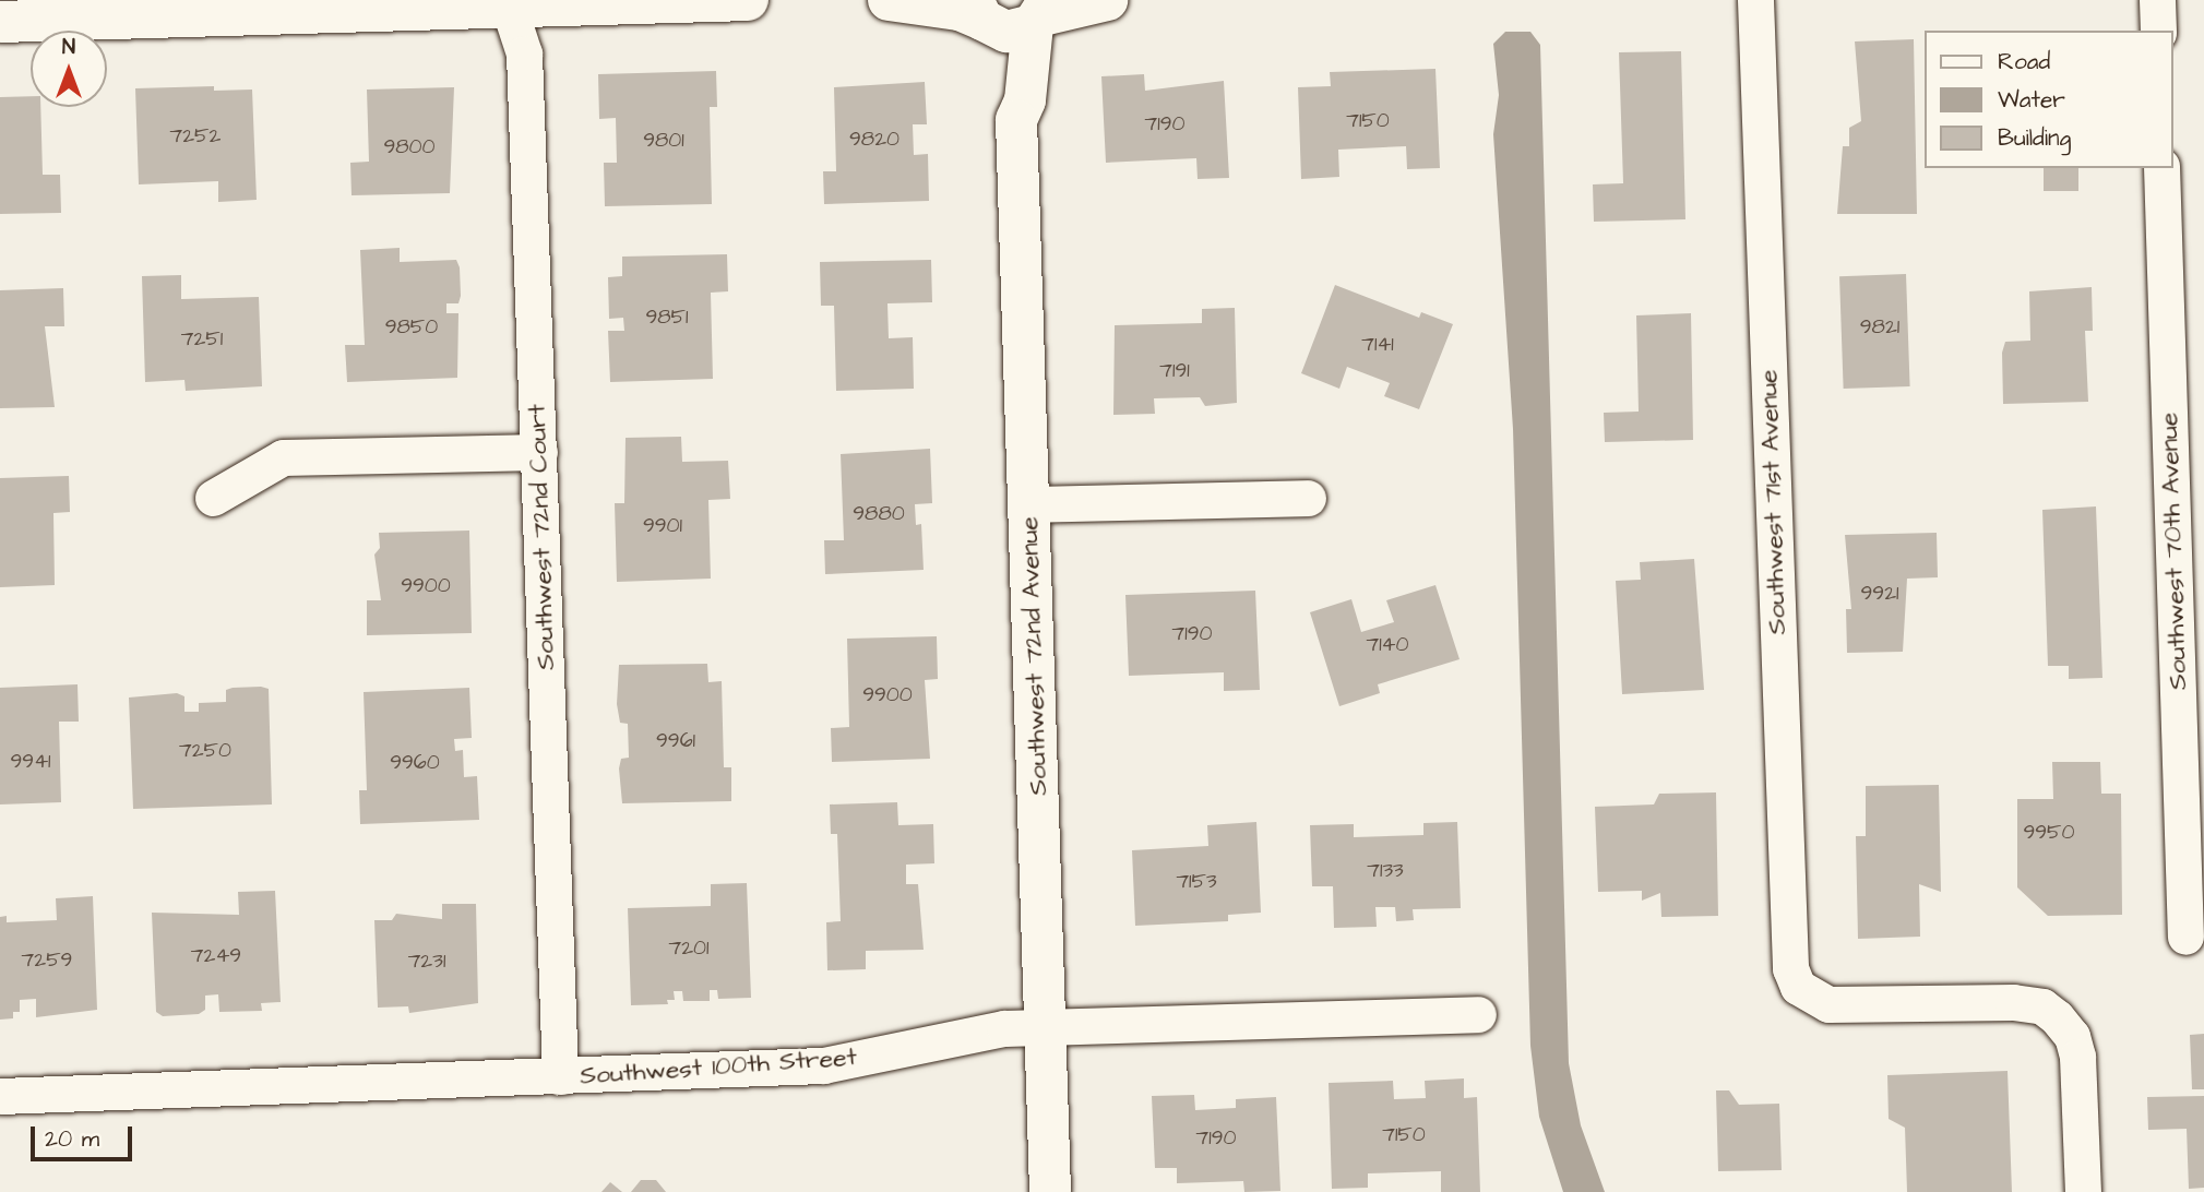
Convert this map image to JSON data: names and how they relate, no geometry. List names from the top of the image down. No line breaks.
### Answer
{"streets":{"street":["Southwest 71st Avenue","Southwest 72nd Court","Southwest 70th Avenue","Southwest 72nd Avenue","Southwest 100th Street"]},"crossings":[["Southwest 72nd Court","Southwest 100th Street"],["Southwest 72nd Avenue","Southwest 100th Street"]],"house_numbers":["7150","7190","7252","9820","9801","9800","9851","9850","9821","7251","7141","7191","9880","9901","9900","9921","7190","7140","9900","9961","7250","9941","9960","9950","7133","7153","7201","7249","7259","7231","7150","7190"],"legend":["Road","Water","Building"],"scale_bar":"20 m","north":"top"}
